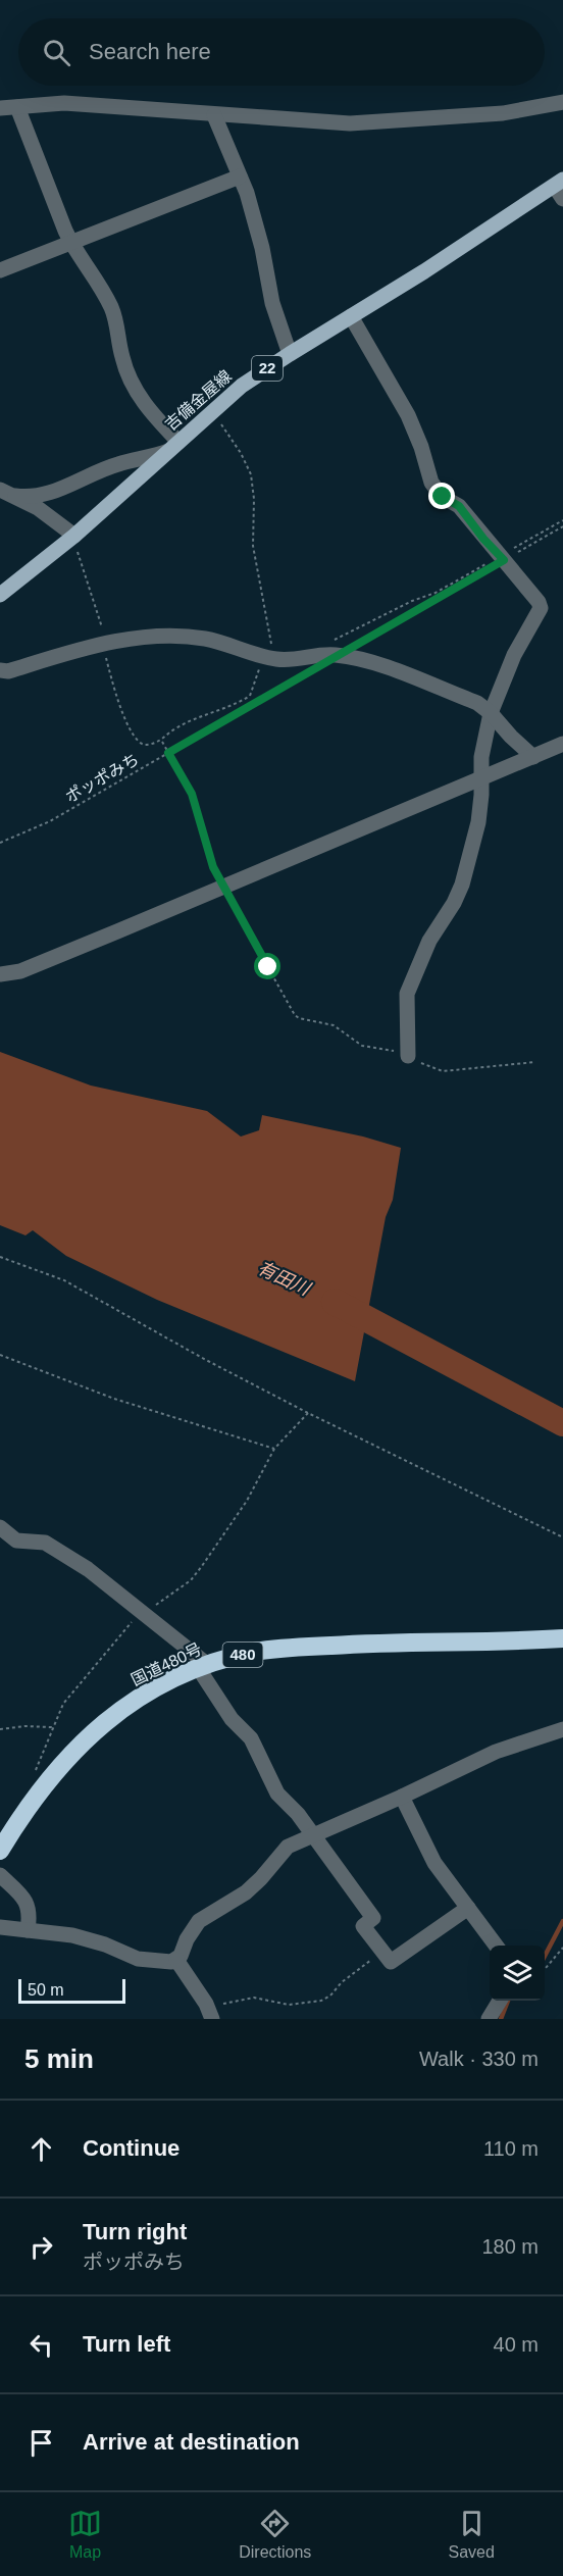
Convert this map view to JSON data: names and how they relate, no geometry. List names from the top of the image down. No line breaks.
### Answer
{"streets":{"highway":["480","国道480号"],"main road":["22","吉備金屋線"],"path":["ポッポみち"]},"water":["有田川"],"scale_bar":"50 m","page":{"search":"Search here","scale":"50 m","heading":["5 min","Walk · 330 m"],"list":[["Continue","110 m"],["Turn right","ポッポみち","180 m"],["Turn left","40 m"],"Arrive at destination"],"nav":["Map","Directions","Saved"]}}
